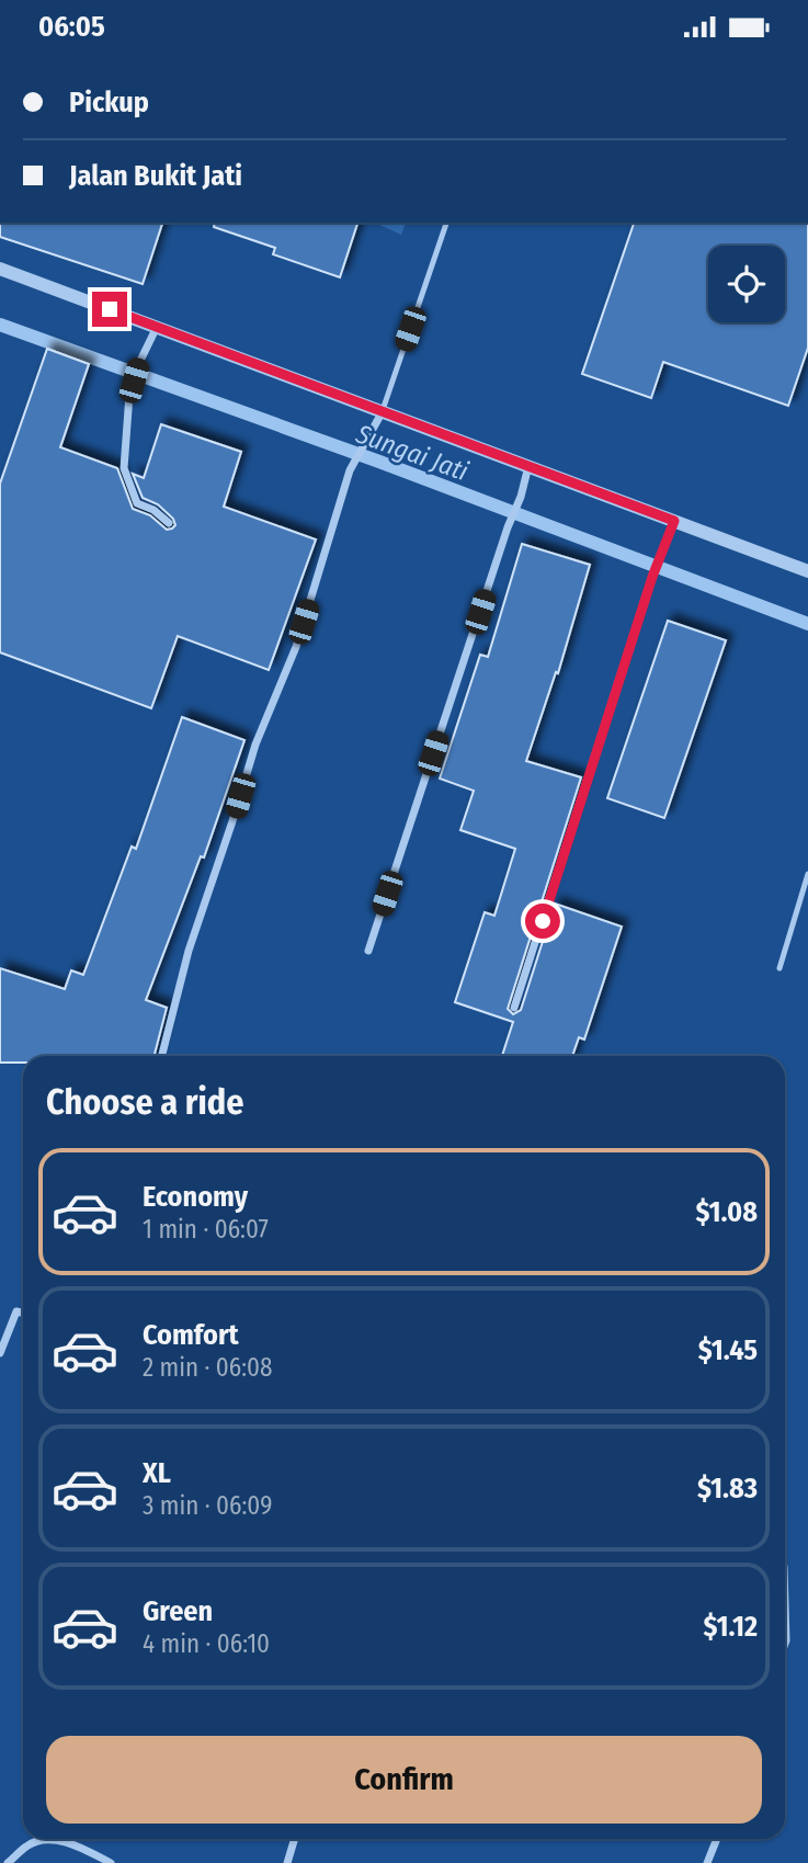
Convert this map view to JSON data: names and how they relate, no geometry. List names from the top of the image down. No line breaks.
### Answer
{"water":["Sungai Jati"],"page":{"status":"06:05","banner":["Pickup","Jalan Bukit Jati"],"heading":"Choose a ride","list":[{"name":"Economy","note":"1 min · 06:07","value":"$1.08"},{"name":"Comfort","note":"2 min · 06:08","value":"$1.45"},{"name":"XL","note":"3 min · 06:09","value":"$1.83"},{"name":"Green","note":"4 min · 06:10","value":"$1.12"}],"buttons":"Confirm"}}
